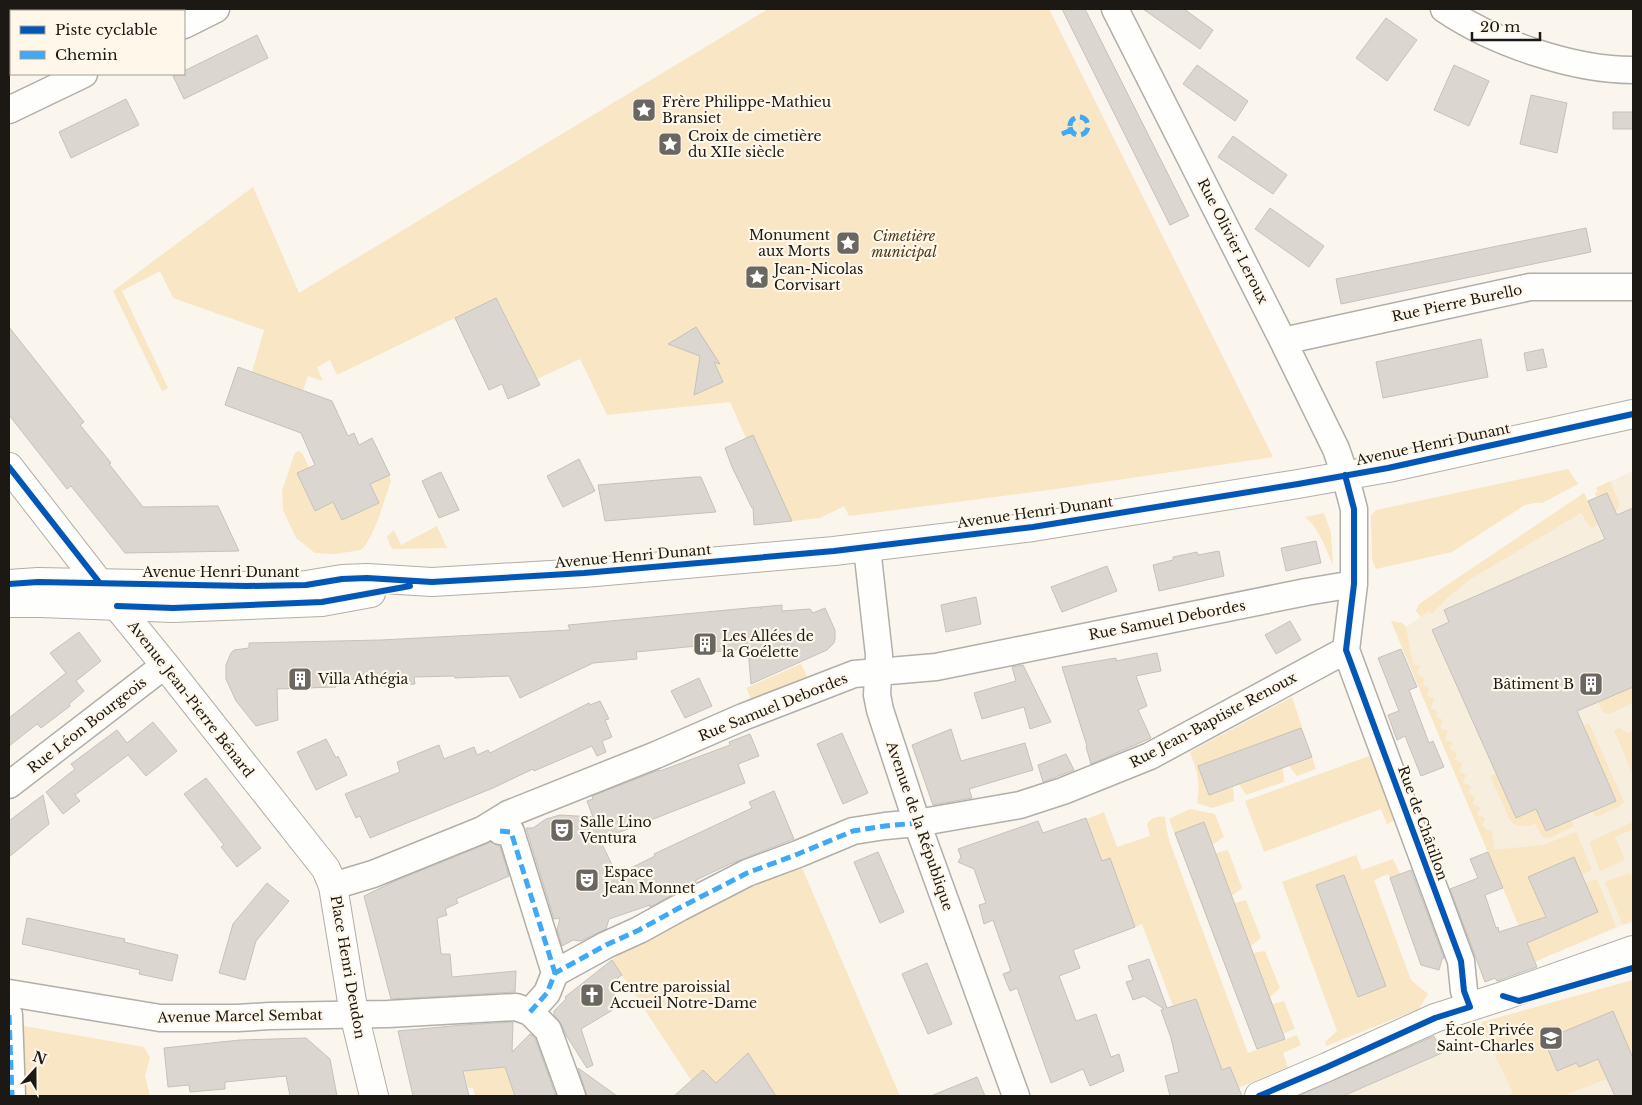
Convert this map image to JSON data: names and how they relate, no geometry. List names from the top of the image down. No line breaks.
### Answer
{"streets":{"main road":["Avenue Henri Dunant","Avenue Jean-Pierre Bénard","Place Henri Deudon"],"street":["Rue Olivier Leroux","Rue Pierre Burello","Rue Samuel Debordes","Rue Jean-Baptiste Renoux","Rue Léon Bourgeois","Rue de Châtillon","Avenue de la République","Avenue Marcel Sembat"]},"crossings":[["Rue Olivier Leroux","Rue Pierre Burello"],["Rue Olivier Leroux","Avenue Henri Dunant"],["Rue Olivier Leroux","Rue Samuel Debordes"],["Avenue Henri Dunant","Avenue Jean-Pierre Bénard"],["Avenue Henri Dunant","Avenue de la République"],["Rue Samuel Debordes","Avenue Jean-Pierre Bénard"],["Rue Samuel Debordes","Avenue de la République"],["Rue Samuel Debordes","Place Henri Deudon"],["Avenue Jean-Pierre Bénard","Rue Léon Bourgeois"],["Avenue Jean-Pierre Bénard","Place Henri Deudon"],["Rue Jean-Baptiste Renoux","Rue de Châtillon"],["Rue Jean-Baptiste Renoux","Avenue de la République"],["Place Henri Deudon","Avenue Marcel Sembat"]],"parks":["Cimetière municipal"],"places":{"place":["Frère Philippe-Mathieu Bransiet","Croix de cimetière du XIIe siècle","Monument aux Morts","Jean-Nicolas Corvisart"],"building":["Les Allées de la Goélette","Villa Athégia","Bâtiment B"],"theatre":["Salle Lino Ventura","Espace Jean Monnet"],"church":["Centre paroissial Accueil Notre-Dame"],"school or university":["École Privée Saint-Charles"]},"legend":["Piste cyclable","Chemin"],"scale_bar":"20 m","north":"top"}
